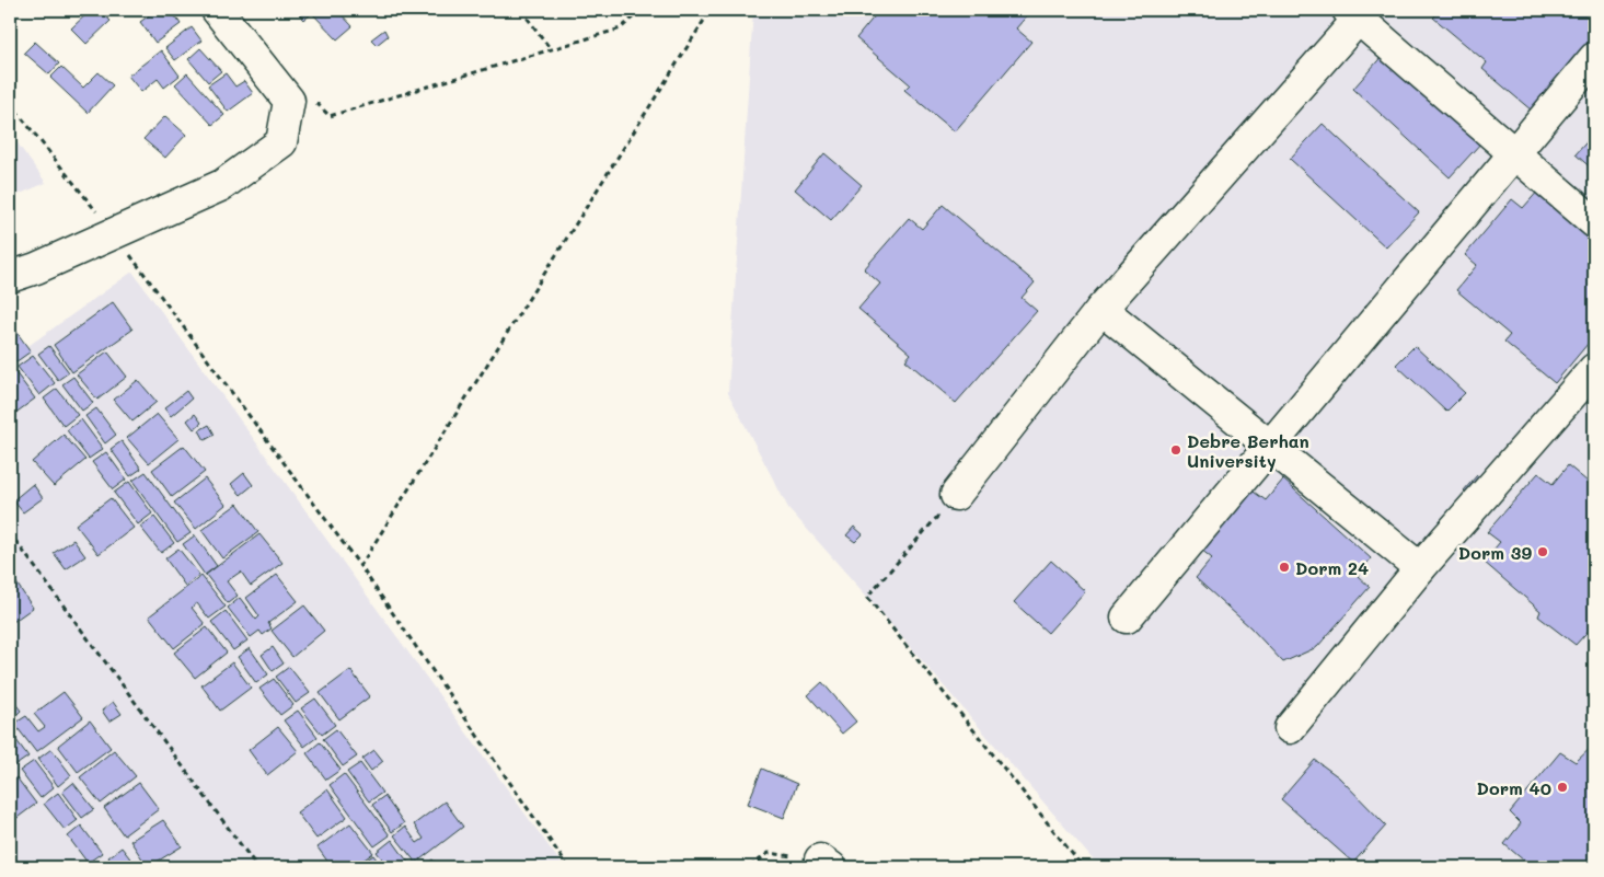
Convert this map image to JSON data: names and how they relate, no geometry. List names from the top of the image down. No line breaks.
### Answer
{"places":["Debre Berhan University","Dorm 39","Dorm 24","Dorm 40"]}
